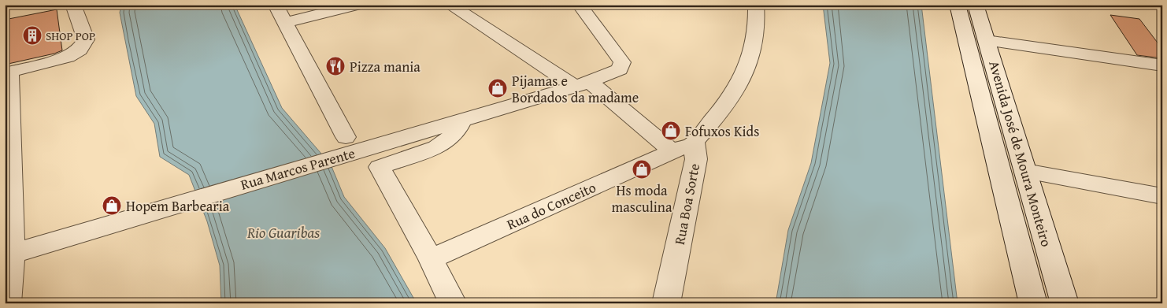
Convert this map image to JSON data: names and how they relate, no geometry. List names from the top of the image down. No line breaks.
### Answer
{"streets":{"street":["Avenida José de Moura Monteiro","Rua Marcos Parente","Rua Boa Sorte","Rua do Conceito"]},"crossings":[["Rua Boa Sorte","Rua do Conceito"]],"water":["Rio Guaribas"],"places":{"building":["SHOP POP"],"restaurant":["Pizza mania"],"shop":["Pijamas e Bordados da madame","Fofuxos Kids","Hs moda masculina","Hopem Barbearia"]}}
